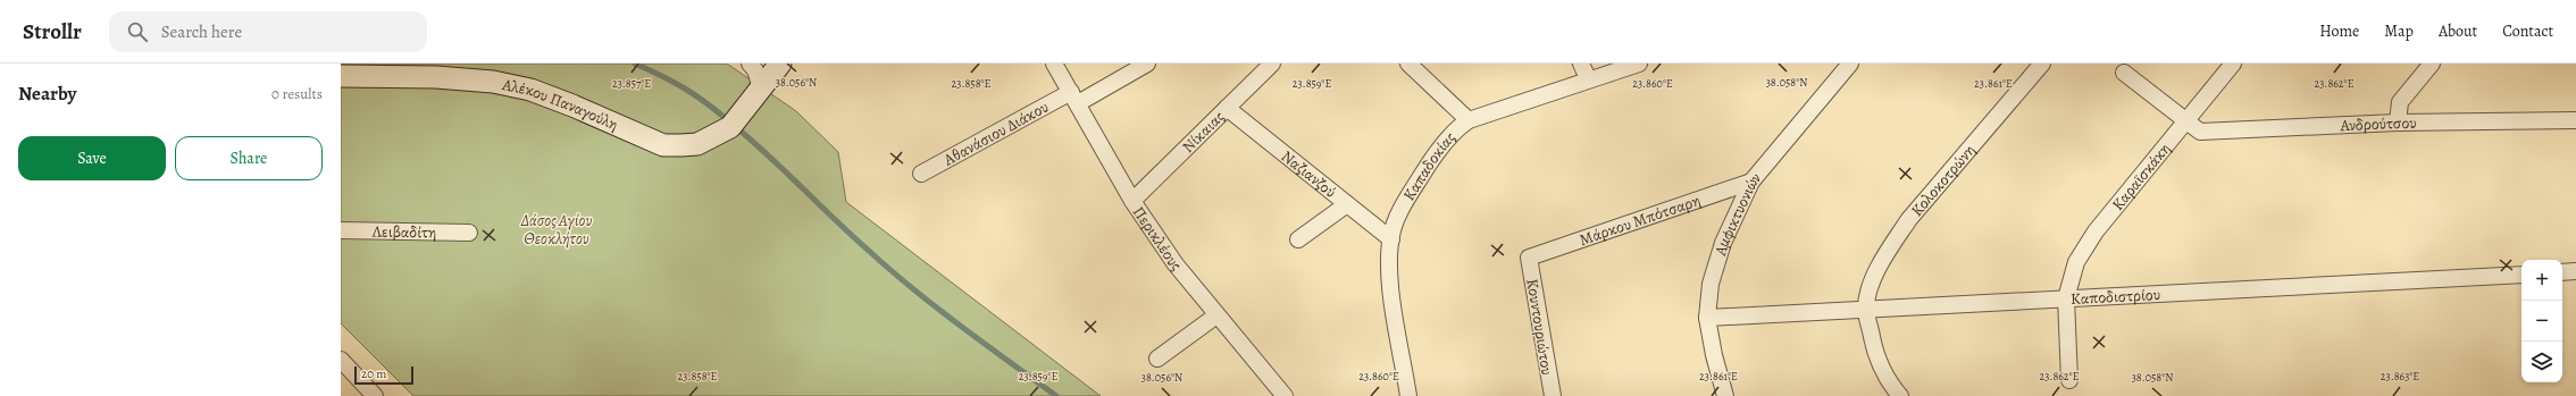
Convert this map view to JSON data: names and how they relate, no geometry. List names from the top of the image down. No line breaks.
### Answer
{"streets":{"main road":["Αλέκου Παναγούλη"],"street":["Ανδρούτσου","Νίκαιας","Αθανάσιου Διάκου","Καπαδοκίας","Ναζιανζού","Καραϊσκάκη","Κολοκοτρώνη","Αμφικτυονιών","Μάρκου Μπότσαρη","Λειβαδίτη","Περικλέους","Καποδιστρίου","Κουντουριώτου"]},"crossings":[["Ανδρούτσου","Καραϊσκάκη"],["Νίκαιας","Ναζιανζού"],["Νίκαιας","Περικλέους"],["Αθανάσιου Διάκου","Περικλέους"],["Καπαδοκίας","Ναζιανζού"],["Καραϊσκάκη","Καποδιστρίου"],["Κολοκοτρώνη","Καποδιστρίου"],["Αμφικτυονιών","Μάρκου Μπότσαρη"],["Αμφικτυονιών","Καποδιστρίου"],["Μάρκου Μπότσαρη","Κουντουριώτου"]],"parks":["Δάσος Αγίου Θεοκλήτου"],"scale_bar":"20 m","page":{"header":"Strollr","search":"Search here","nav":["Home","Map","About","Contact"],"heading":["Nearby","0 results"],"buttons":["Save","Share"],"map_buttons":["+","−"],"scale":"20 m"},"coordinates":["38.056°N","38.058°N","23.857°E","23.858°E","23.859°E","23.860°E","23.861°E","23.862°E","23.863°E"]}
